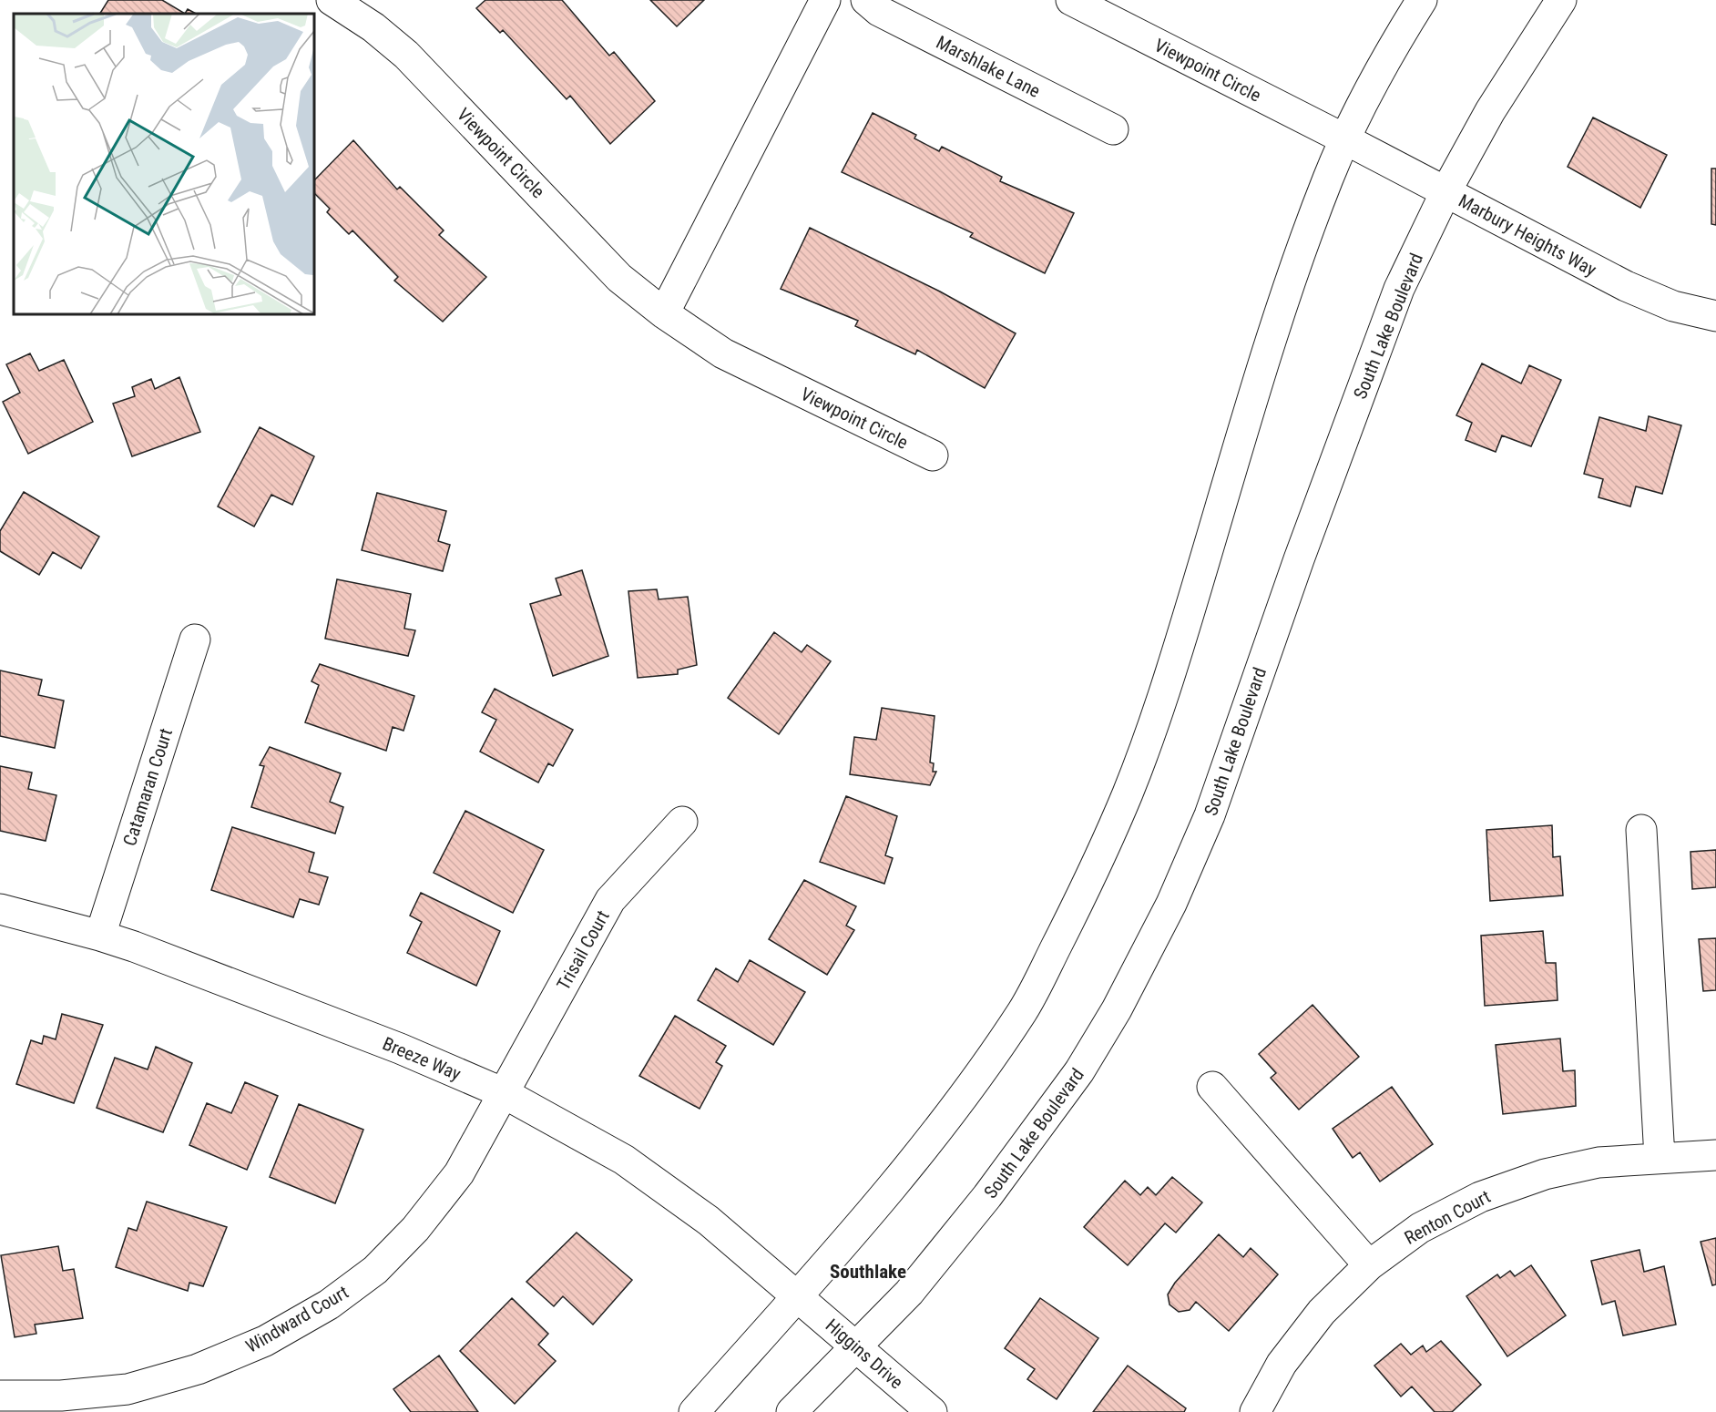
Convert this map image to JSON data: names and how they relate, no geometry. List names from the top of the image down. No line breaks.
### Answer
{"streets":{"street":["Marshlake Lane","Viewpoint Circle","Marbury Heights Way","South Lake Boulevard","Catamaran Court","Trisail Court","Breeze Way","Renton Court","Windward Court","Higgins Drive"]},"crossings":[["Viewpoint Circle","Marbury Heights Way"],["Marbury Heights Way","South Lake Boulevard"],["South Lake Boulevard","Higgins Drive"],["Catamaran Court","Breeze Way"],["Trisail Court","Breeze Way"],["Trisail Court","Windward Court"],["Breeze Way","Windward Court"],["Breeze Way","Higgins Drive"]],"districts":["Southlake"]}
